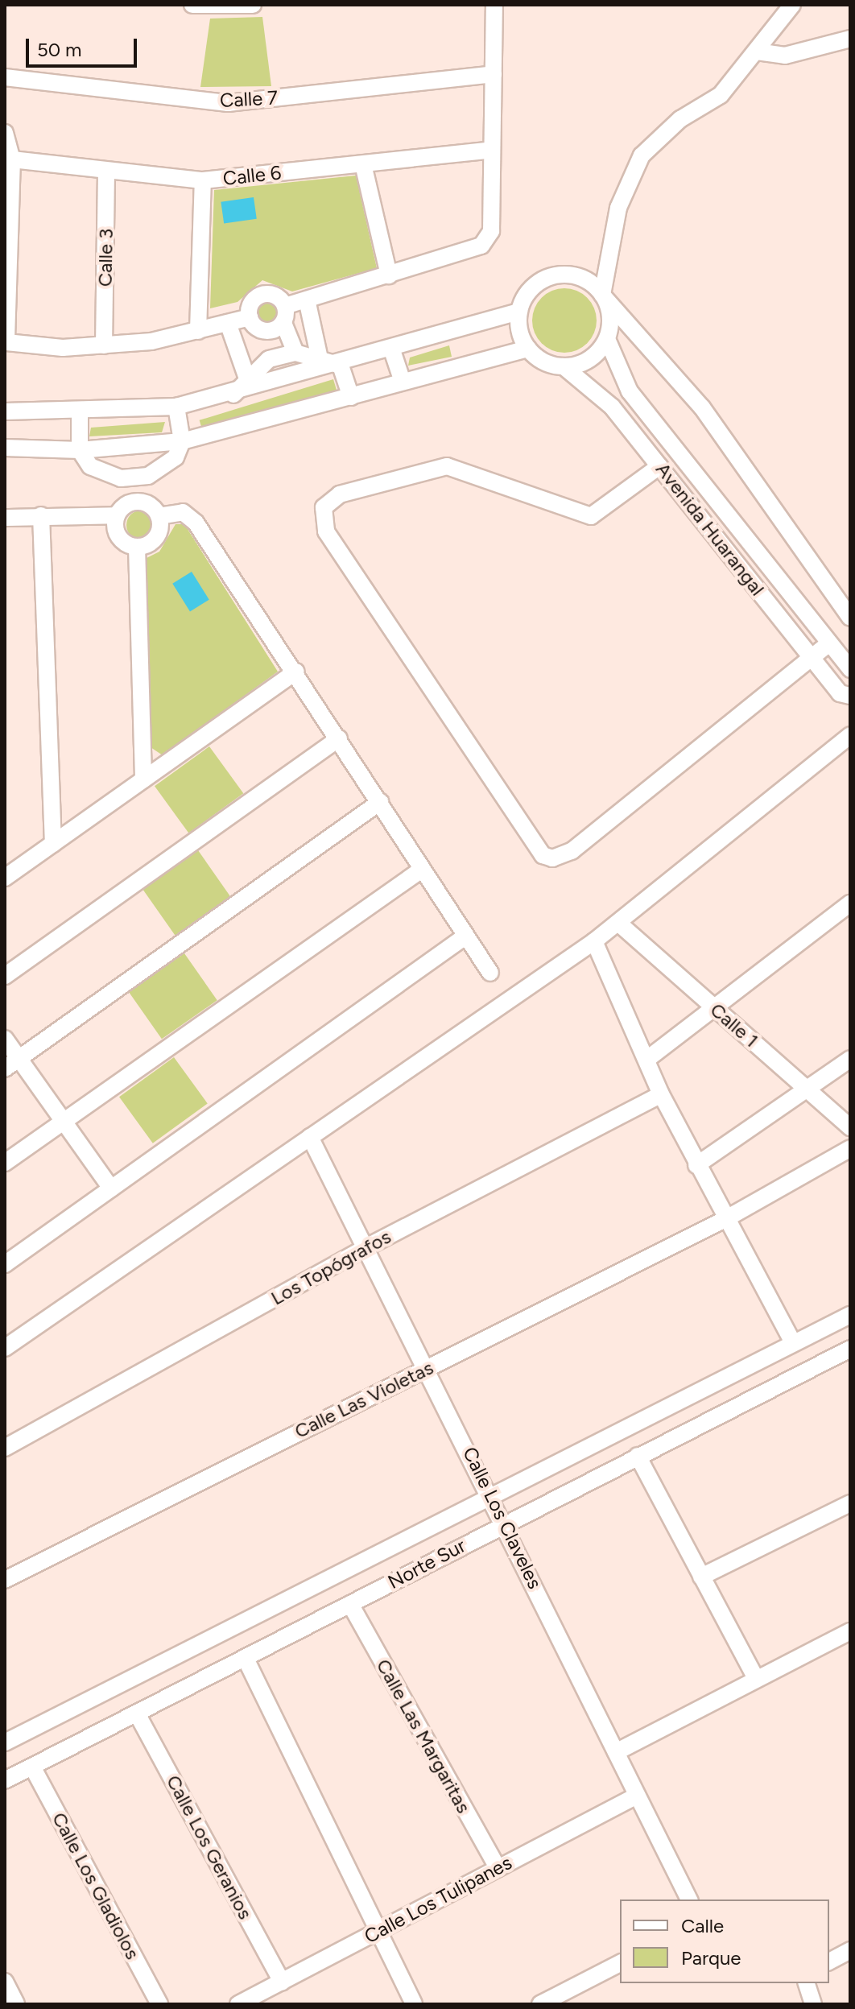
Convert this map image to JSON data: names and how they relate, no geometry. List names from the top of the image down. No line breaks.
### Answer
{"streets":{"street":["Calle 7","Calle 6","Calle 3","Avenida Huarangal","Calle 1","Los Topógrafos","Calle Las Violetas","Calle Los Claveles","Norte Sur","Calle Las Margaritas","Calle Los Geranios","Calle Los Gladiolos","Calle Los Tulipanes"]},"crossings":[["Calle 6","Calle 3"],["Los Topógrafos","Calle Los Claveles"],["Calle Las Violetas","Calle Los Claveles"],["Calle Los Claveles","Norte Sur"],["Calle Los Claveles","Calle Los Tulipanes"],["Norte Sur","Calle Las Margaritas"],["Norte Sur","Calle Los Geranios"],["Norte Sur","Calle Los Gladiolos"],["Calle Las Margaritas","Calle Los Tulipanes"],["Calle Los Geranios","Calle Los Tulipanes"]],"legend":["Calle","Parque"],"scale_bar":"50 m"}
